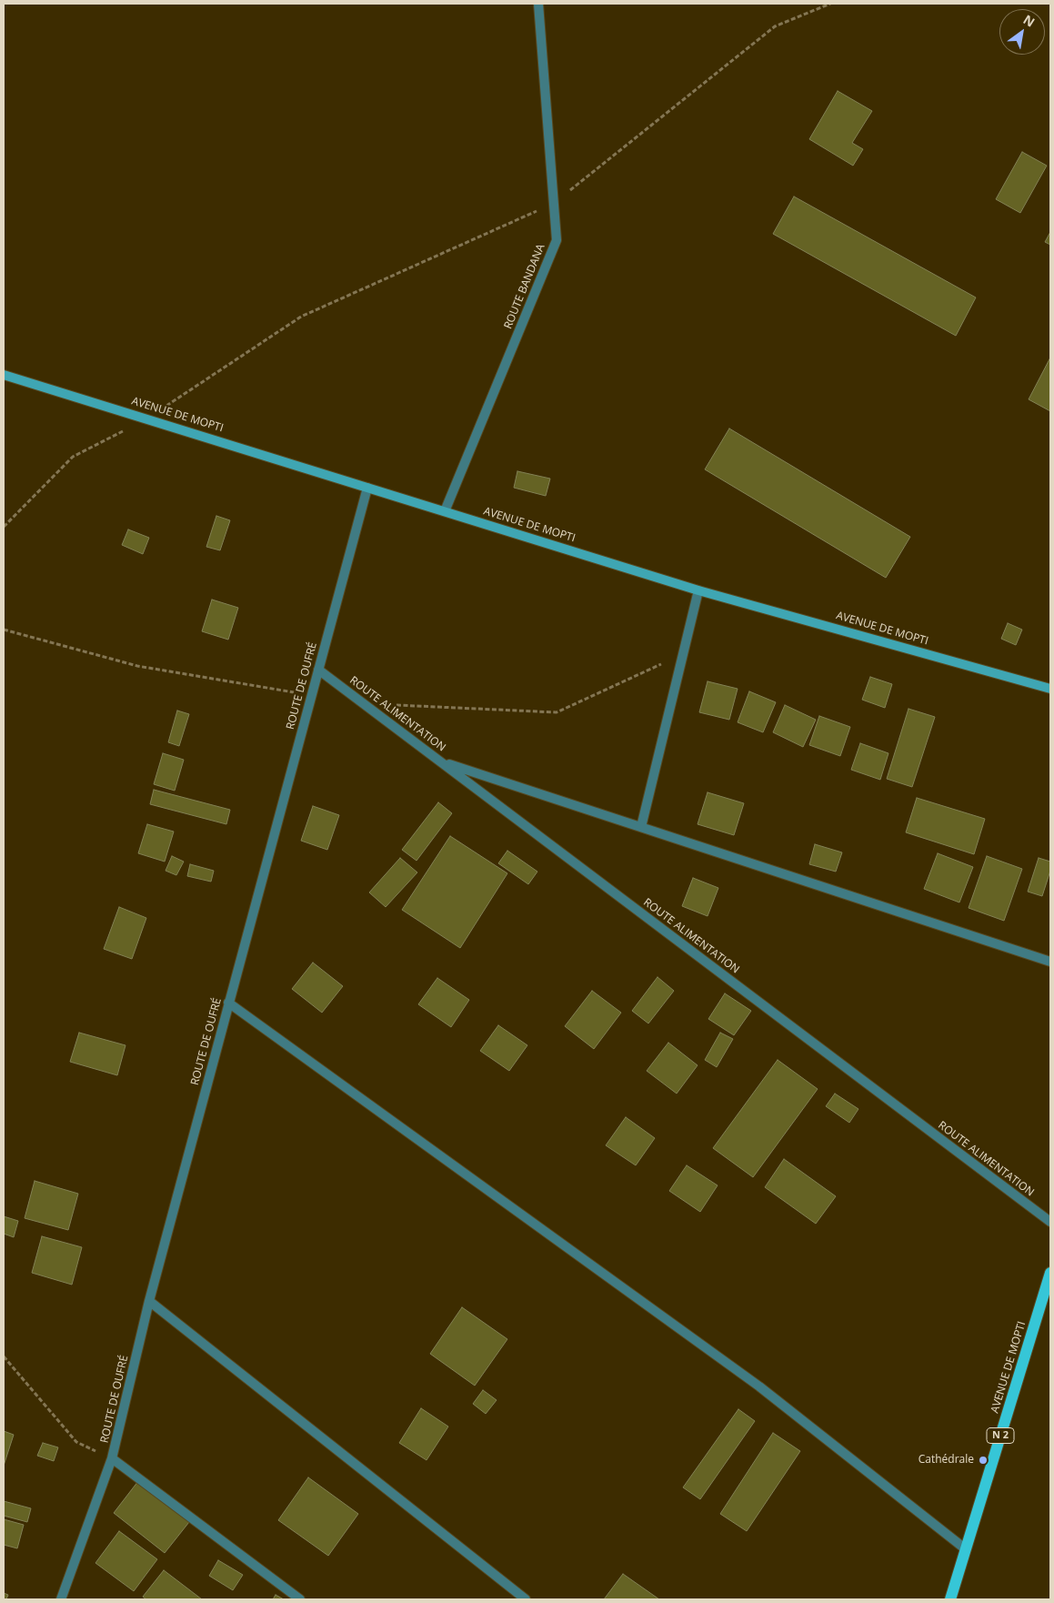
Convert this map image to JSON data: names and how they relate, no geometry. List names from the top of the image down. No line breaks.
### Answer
{"streets":{"main road":["AVENUE DE MOPTI","N 2"],"street":["ROUTE BANDANA","ROUTE DE OUFRÉ","ROUTE ALIMENTATION"]},"crossings":[["ROUTE BANDANA","AVENUE DE MOPTI"],["AVENUE DE MOPTI","ROUTE DE OUFRÉ"],["ROUTE DE OUFRÉ","ROUTE ALIMENTATION"]],"places":["Cathédrale"],"north":"top right"}
